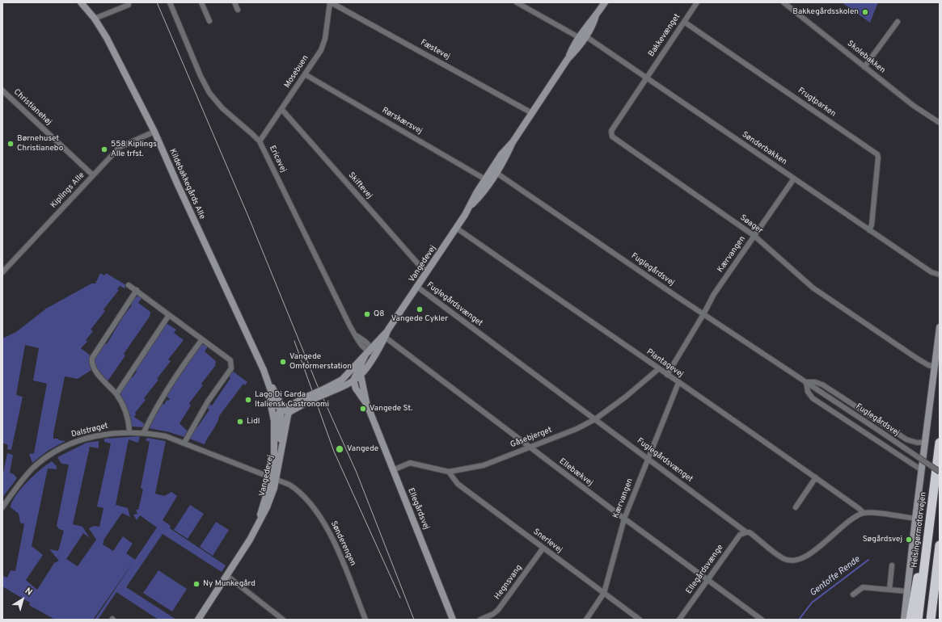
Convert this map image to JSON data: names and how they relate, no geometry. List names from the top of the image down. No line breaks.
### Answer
{"streets":{"highway":["Helsingørmotorvejen"],"street":["Bakkevænget","Fæstevej","Skolebakken","Mosebuen","Frugtparken","Christianehøj","Rørskærsvej","Sønderbakken","Ericavej","Kildebakkegårds Alle","Skiftevej","Kiplings Alle","Søager","Kærvangen","Vangedevej","Fuglegårdsvej","Fuglegårdsvænget","Plantagevej","Dalstrøget","Gåsebjerget","Ellebækvej","Ellegårdsvej","Snerlevej","Sønderengen","Ellegårdsvænge","Hegnsvang"]},"crossings":[["Bakkevænget","Frugtparken"],["Bakkevænget","Sønderbakken"],["Bakkevænget","Søager"],["Fæstevej","Mosebuen"],["Fæstevej","Vangedevej"],["Mosebuen","Rørskærsvej"],["Mosebuen","Ericavej"],["Mosebuen","Skiftevej"],["Frugtparken","Sønderbakken"],["Christianehøj","Kiplings Alle"],["Rørskærsvej","Vangedevej"],["Sønderbakken","Søager"],["Sønderbakken","Kærvangen"],["Sønderbakken","Vangedevej"],["Ericavej","Vangedevej"],["Kildebakkegårds Alle","Kiplings Alle"],["Kildebakkegårds Alle","Vangedevej"],["Skiftevej","Vangedevej"],["Søager","Kærvangen"],["Kærvangen","Fuglegårdsvej"],["Kærvangen","Fuglegårdsvænget"],["Kærvangen","Plantagevej"],["Kærvangen","Ellebækvej"],["Kærvangen","Snerlevej"],["Vangedevej","Fuglegårdsvej"],["Vangedevej","Fuglegårdsvænget"],["Vangedevej","Plantagevej"],["Vangedevej","Dalstrøget"],["Vangedevej","Ellebækvej"],["Vangedevej","Ellegårdsvej"],["Vangedevej","Sønderengen"],["Fuglegårdsvænget","Plantagevej"],["Fuglegårdsvænget","Gåsebjerget"],["Fuglegårdsvænget","Ellegårdsvænge"],["Plantagevej","Gåsebjerget"],["Dalstrøget","Sønderengen"],["Gåsebjerget","Ellebækvej"],["Gåsebjerget","Ellegårdsvej"],["Gåsebjerget","Snerlevej"],["Ellebækvej","Ellegårdsvænge"],["Snerlevej","Hegnsvang"]],"water":["Gentofte Rende"],"places":["Bakkegårdsskolen","Børnehuset Christianebo","558 Kiplings Alle trfst.","Vangede Cykler","Q8","Vangede Omformerstation","Lago Di Garda Italiensk Gastronomi","Vangede St.","Lidl","Vangede","Søgårdsvej","Ny Munkegård"],"north":"top right"}
